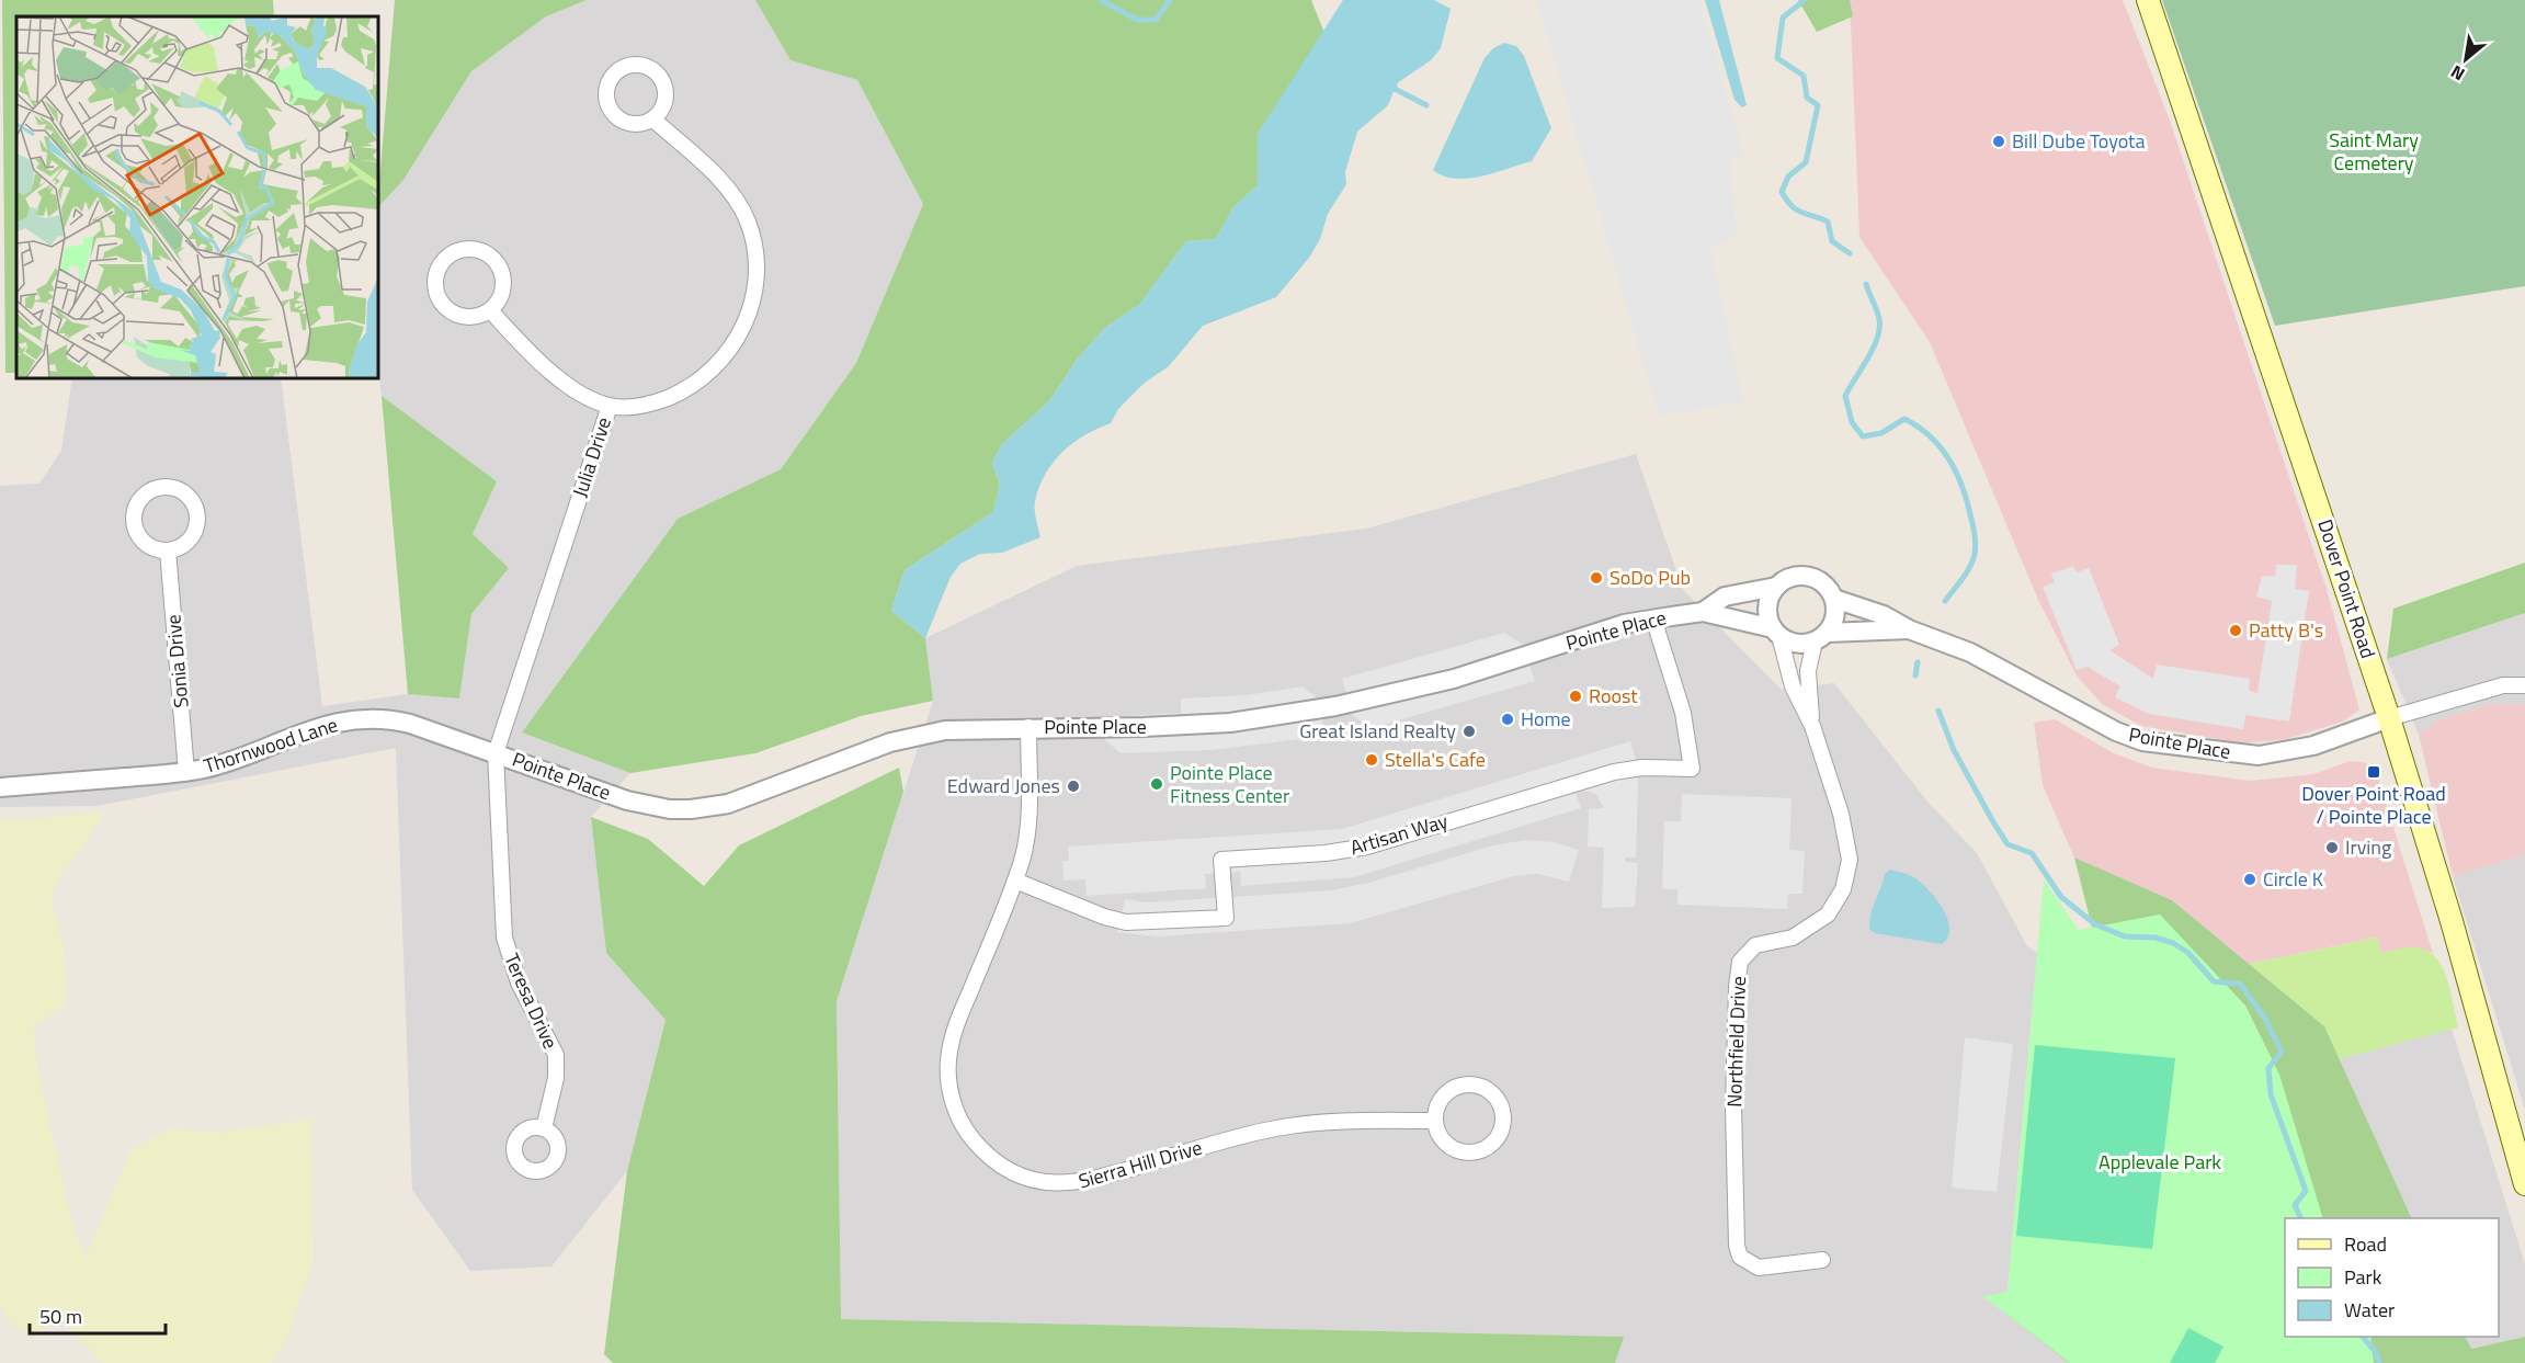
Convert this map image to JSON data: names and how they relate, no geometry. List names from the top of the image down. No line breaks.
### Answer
{"streets":{"main road":["Dover Point Road"],"street":["Julia Drive","Pointe Place","Sonia Drive","Thornwood Lane","Artisan Way","Teresa Drive","Northfield Drive","Sierra Hill Drive"]},"crossings":[["Julia Drive","Pointe Place"],["Julia Drive","Thornwood Lane"],["Julia Drive","Teresa Drive"],["Dover Point Road","Pointe Place"],["Pointe Place","Thornwood Lane"],["Pointe Place","Artisan Way"],["Pointe Place","Teresa Drive"],["Pointe Place","Northfield Drive"],["Pointe Place","Sierra Hill Drive"],["Sonia Drive","Thornwood Lane"],["Thornwood Lane","Teresa Drive"],["Artisan Way","Sierra Hill Drive"]],"parks":["Saint Mary Cemetery","Applevale Park"],"places":{"other":["Bill Dube Toyota","SoDo Pub","Patty B's","Roost","Home","Great Island Realty","Stella's Cafe","Pointe Place Fitness Center","Edward Jones","Irving","Circle K"],"transit":["Dover Point Road / Pointe Place"]},"legend":["Road","Park","Water"],"scale_bar":"50 m","north":"bottom left"}
